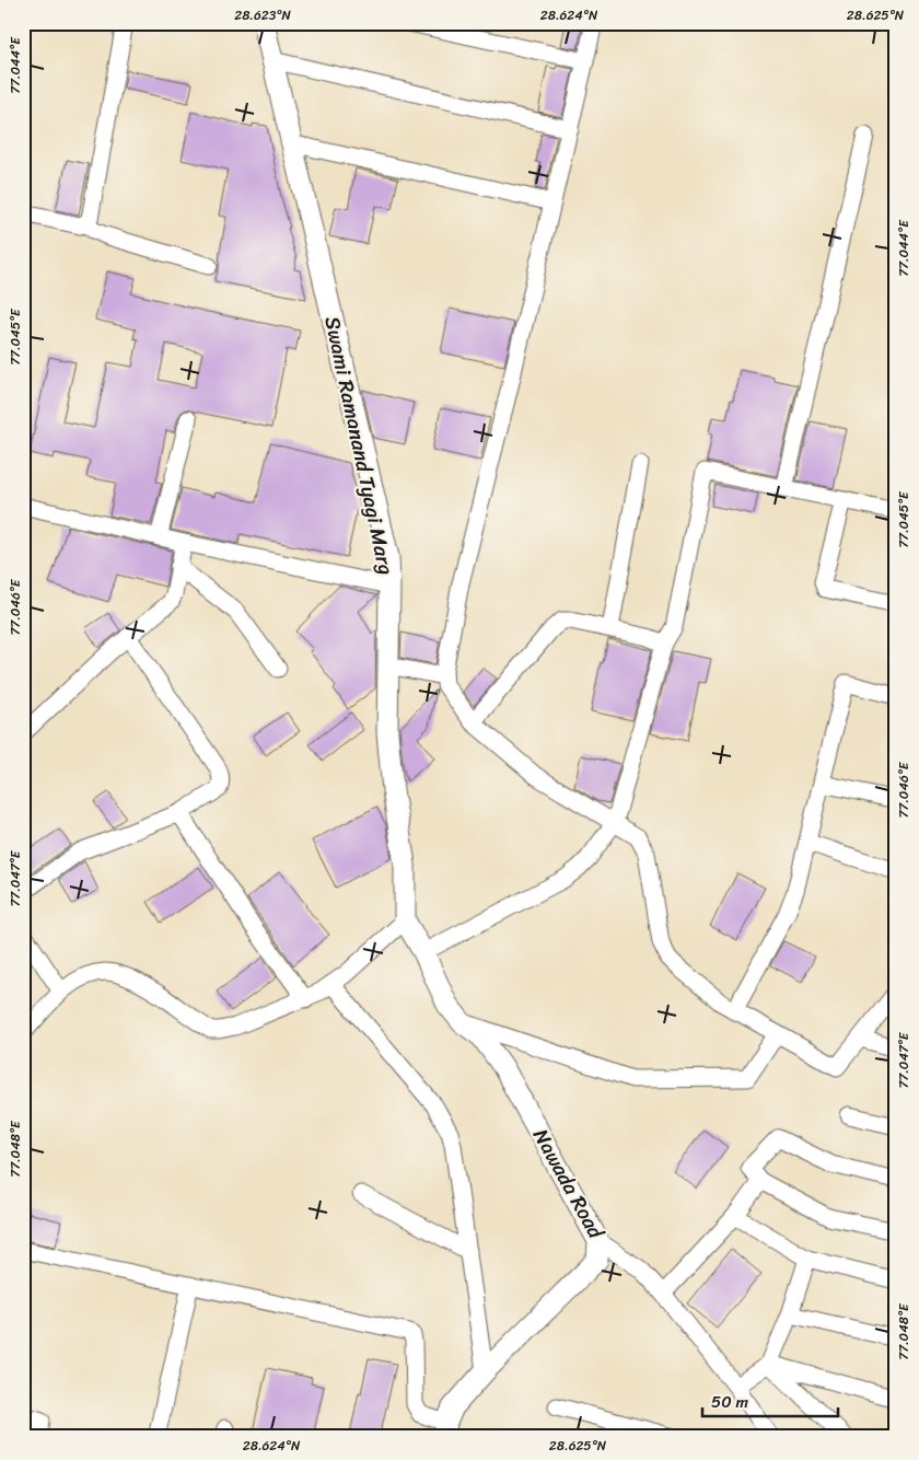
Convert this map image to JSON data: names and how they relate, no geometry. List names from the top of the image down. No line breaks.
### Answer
{"streets":{"street":["Swami Ramanand Tyagi Marg","Nawada Road"]},"scale_bar":"50 m","coordinates":["28.623°N","28.624°N","28.625°N","77.044°E","77.045°E","77.046°E","77.047°E","77.048°E"]}
